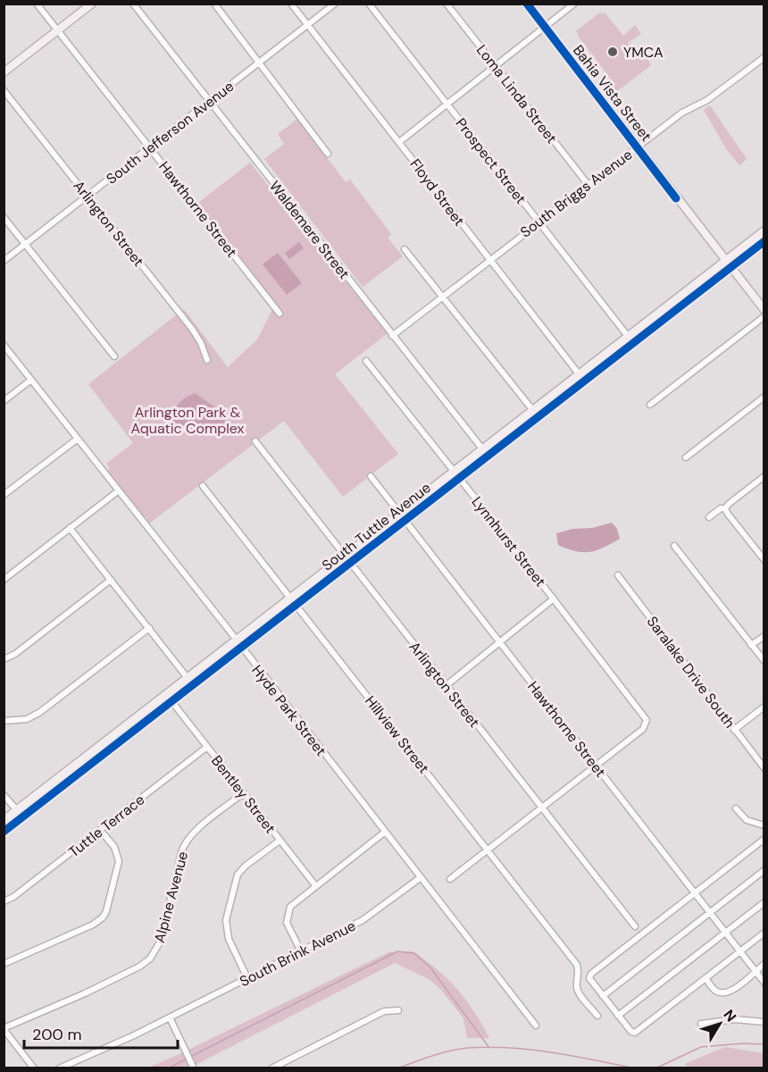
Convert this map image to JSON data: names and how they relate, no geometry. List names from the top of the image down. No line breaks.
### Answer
{"streets":{"main road":["Bahia Vista Street","South Tuttle Avenue"],"street":["Loma Linda Street","South Jefferson Avenue","Prospect Street","Floyd Street","South Briggs Avenue","Hawthorne Street","Arlington Street","Waldemere Street","Lynnhurst Street","Saralake Drive South","Hyde Park Street","Hillview Street","Bentley Street","Tuttle Terrace","Alpine Avenue","South Brink Avenue"]},"crossings":[["Bahia Vista Street","South Briggs Avenue"],["Bahia Vista Street","South Tuttle Avenue"],["Loma Linda Street","South Briggs Avenue"],["South Jefferson Avenue","Floyd Street"],["South Jefferson Avenue","Hawthorne Street"],["South Jefferson Avenue","Arlington Street"],["South Jefferson Avenue","Waldemere Street"],["Prospect Street","South Briggs Avenue"],["Prospect Street","South Tuttle Avenue"],["Floyd Street","South Briggs Avenue"],["Floyd Street","South Tuttle Avenue"],["South Briggs Avenue","Waldemere Street"],["Hawthorne Street","South Tuttle Avenue"],["Hawthorne Street","Lynnhurst Street"],["Arlington Street","South Tuttle Avenue"],["Waldemere Street","South Tuttle Avenue"],["South Tuttle Avenue","Lynnhurst Street"],["South Tuttle Avenue","Hyde Park Street"],["South Tuttle Avenue","Hillview Street"],["South Tuttle Avenue","Bentley Street"],["Hyde Park Street","South Brink Avenue"],["Bentley Street","Tuttle Terrace"],["Bentley Street","Alpine Avenue"]],"parks":["Arlington Park & Aquatic Complex"],"places":["YMCA"],"scale_bar":"200 m","north":"top right"}
